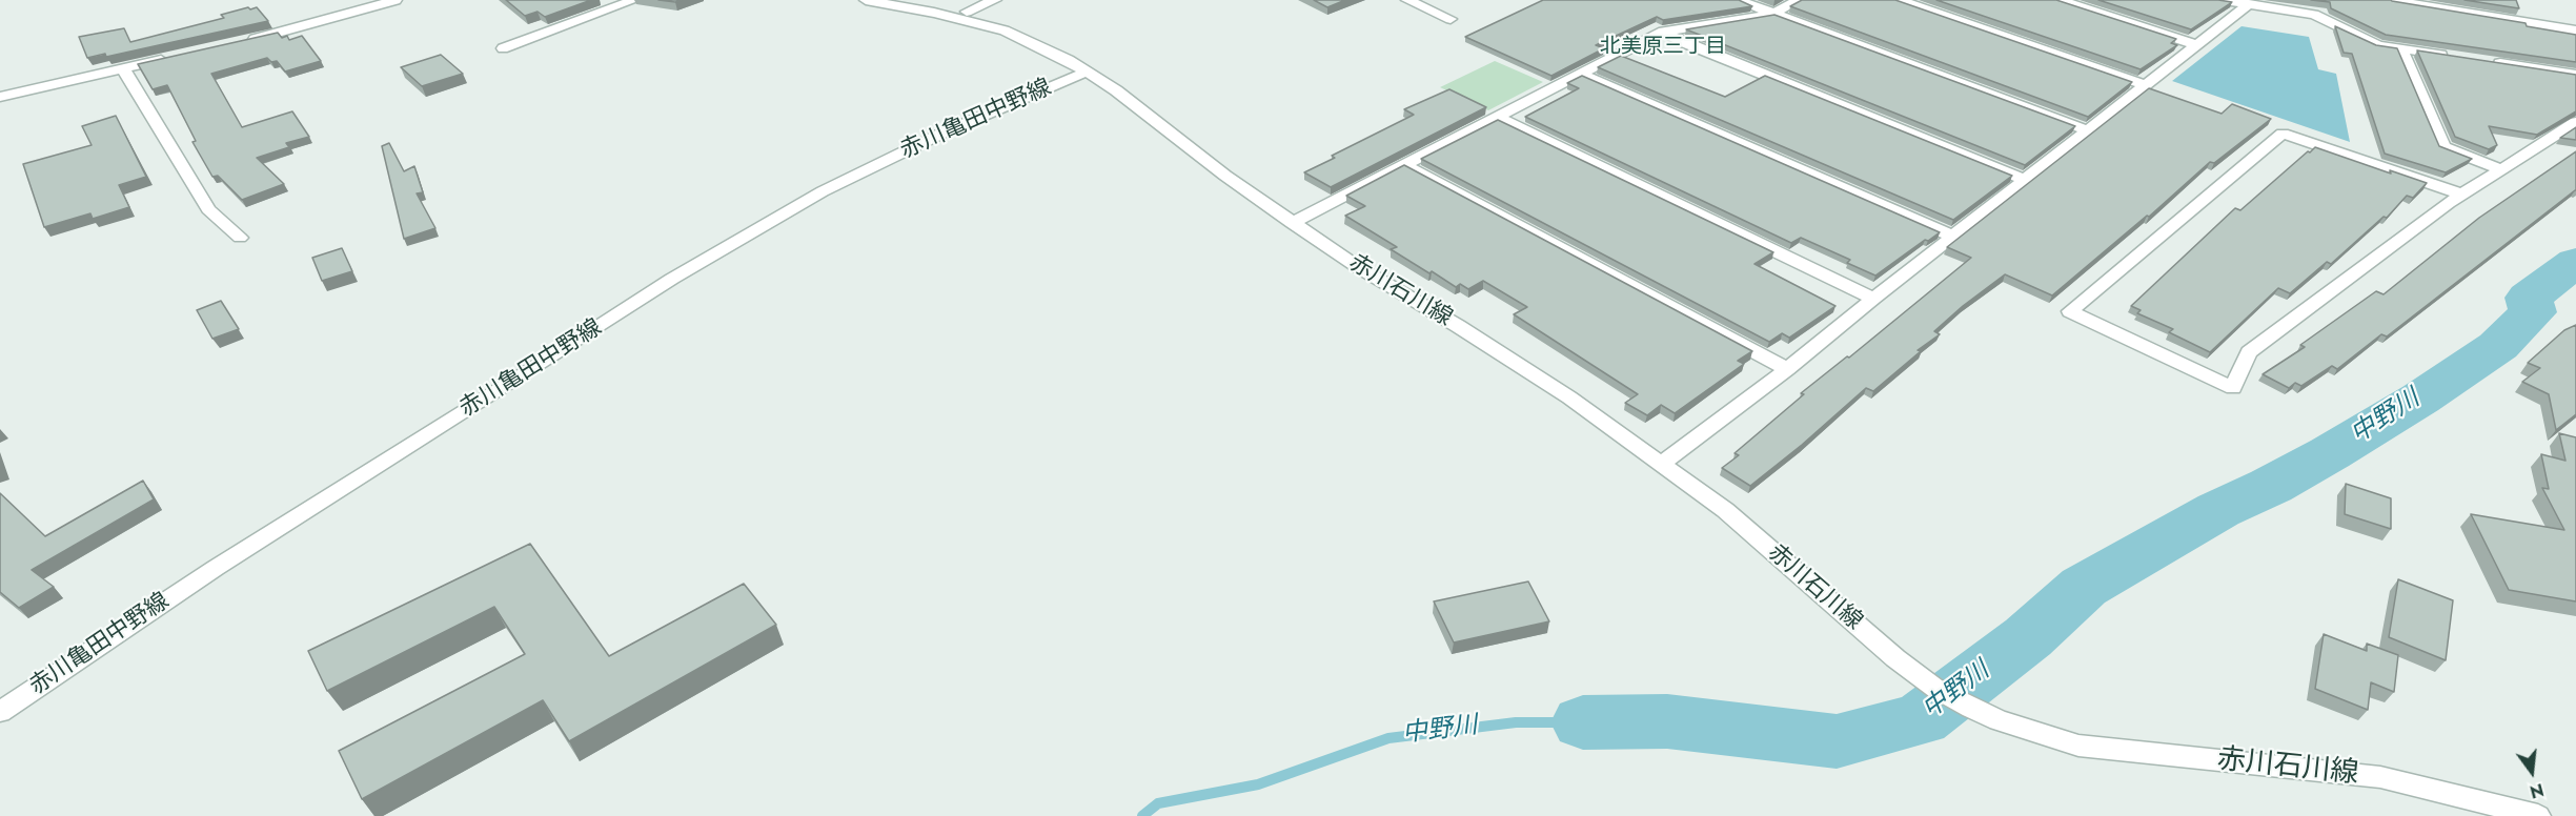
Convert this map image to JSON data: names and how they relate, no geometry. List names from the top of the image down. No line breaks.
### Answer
{"streets":{"street":["赤川亀田中野線","赤川石川線"]},"crossings":[["赤川亀田中野線","赤川石川線"]],"districts":["北美原三丁目"],"water":["中野川"],"north":"bottom"}
